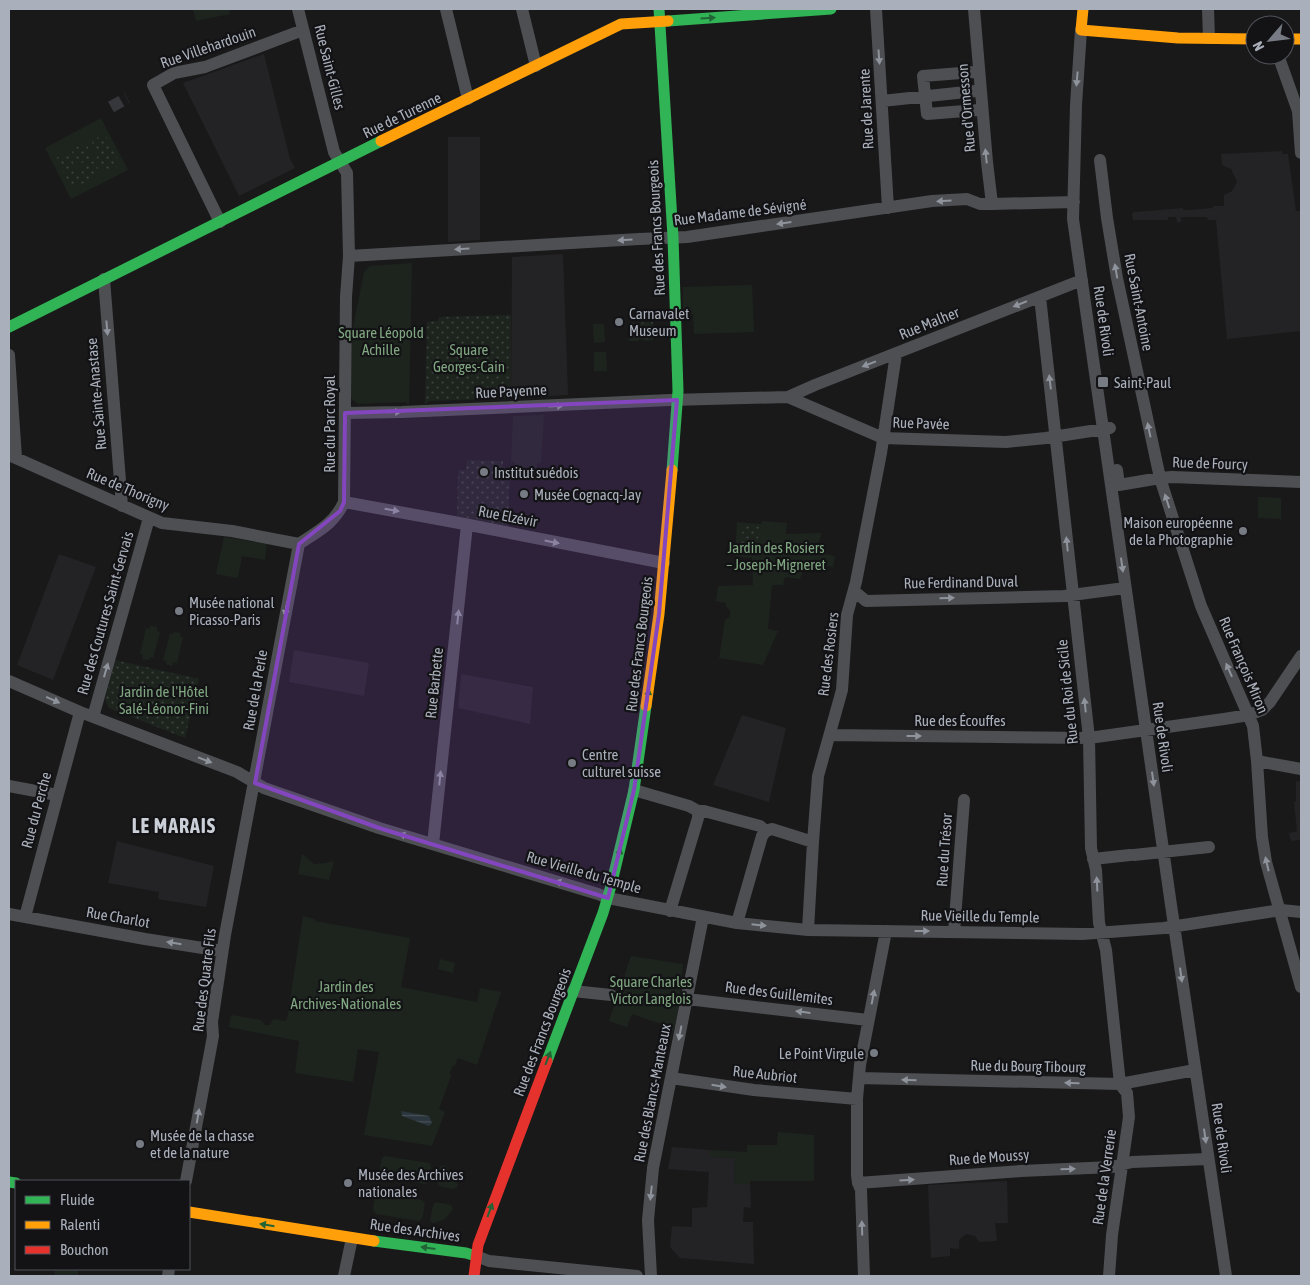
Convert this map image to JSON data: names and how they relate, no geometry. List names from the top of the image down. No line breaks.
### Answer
{"streets":{"street":["Rue Villehardouin","Rue Saint-Gilles","Rue d'Ormesson","Rue de Jarente","Rue de Turenne","Rue Madame de Sévigné","Rue des Francs Bourgeois","Rue Saint-Antoine","Rue de Rivoli","Rue Malher","Rue Payenne","Rue Sainte-Anastase","Rue Pavée","Rue du Parc Royal","Rue de Fourcy","Rue de Thorigny","Rue Elzévir","Rue Ferdinand Duval","Rue des Coutures Saint-Gervais","Rue des Rosiers","Rue François Miron","Rue Barbette","Rue de la Perle","Rue du Roi de Sicile","Rue des Écouffes","Rue du Perche","Rue du Trésor","Rue Vieille du Temple","Rue Charlot","Rue des Quatre Fils","Rue des Guillemites","Rue du Bourg Tibourg","Rue Aubriot","Rue des Blancs-Manteaux","Rue de Moussy","Rue de la Verrerie","Rue des Archives"]},"crossings":[["Rue Villehardouin","Rue Saint-Gilles"],["Rue Villehardouin","Rue de Turenne"],["Rue Saint-Gilles","Rue de Turenne"],["Rue Saint-Gilles","Rue Madame de Sévigné"],["Rue Saint-Gilles","Rue du Parc Royal"],["Rue d'Ormesson","Rue Madame de Sévigné"],["Rue de Jarente","Rue Madame de Sévigné"],["Rue de Turenne","Rue des Francs Bourgeois"],["Rue de Turenne","Rue Sainte-Anastase"],["Rue Madame de Sévigné","Rue des Francs Bourgeois"],["Rue Madame de Sévigné","Rue de Rivoli"],["Rue Madame de Sévigné","Rue du Parc Royal"],["Rue des Francs Bourgeois","Rue Payenne"],["Rue des Francs Bourgeois","Rue Pavée"],["Rue des Francs Bourgeois","Rue Elzévir"],["Rue des Francs Bourgeois","Rue Vieille du Temple"],["Rue des Francs Bourgeois","Rue des Archives"],["Rue Saint-Antoine","Rue de Fourcy"],["Rue Saint-Antoine","Rue François Miron"],["Rue de Rivoli","Rue Malher"],["Rue de Rivoli","Rue Pavée"],["Rue de Rivoli","Rue de Fourcy"],["Rue de Rivoli","Rue Ferdinand Duval"],["Rue de Rivoli","Rue des Écouffes"],["Rue de Rivoli","Rue Vieille du Temple"],["Rue de Rivoli","Rue du Bourg Tibourg"],["Rue de Rivoli","Rue de Moussy"],["Rue Malher","Rue Pavée"],["Rue Malher","Rue des Rosiers"],["Rue Malher","Rue du Roi de Sicile"],["Rue Payenne","Rue Pavée"],["Rue Payenne","Rue du Parc Royal"],["Rue Sainte-Anastase","Rue de Thorigny"],["Rue Pavée","Rue des Rosiers"],["Rue Pavée","Rue du Roi de Sicile"],["Rue du Parc Royal","Rue Elzévir"],["Rue de Fourcy","Rue François Miron"],["Rue de Thorigny","Rue des Coutures Saint-Gervais"],["Rue de Thorigny","Rue de la Perle"],["Rue Elzévir","Rue Barbette"],["Rue Ferdinand Duval","Rue des Rosiers"],["Rue Ferdinand Duval","Rue du Roi de Sicile"],["Rue des Coutures Saint-Gervais","Rue Vieille du Temple"],["Rue des Rosiers","Rue des Écouffes"],["Rue des Rosiers","Rue Vieille du Temple"],["Rue François Miron","Rue des Écouffes"],["Rue François Miron","Rue Vieille du Temple"],["Rue Barbette","Rue Vieille du Temple"],["Rue de la Perle","Rue Vieille du Temple"],["Rue de la Perle","Rue des Quatre Fils"],["Rue du Roi de Sicile","Rue des Écouffes"],["Rue du Roi de Sicile","Rue Vieille du Temple"],["Rue du Roi de Sicile","Rue du Bourg Tibourg"],["Rue du Roi de Sicile","Rue de la Verrerie"],["Rue du Perche","Rue Vieille du Temple"],["Rue du Perche","Rue Charlot"],["Rue du Trésor","Rue Vieille du Temple"],["Rue Vieille du Temple","Rue des Quatre Fils"],["Rue Vieille du Temple","Rue des Blancs-Manteaux"],["Rue Charlot","Rue des Quatre Fils"],["Rue des Guillemites","Rue des Blancs-Manteaux"],["Rue du Bourg Tibourg","Rue de la Verrerie"],["Rue Aubriot","Rue des Blancs-Manteaux"],["Rue de Moussy","Rue de la Verrerie"]],"one_way":["Rue de Jarente","Rue Madame de Sévigné","Rue des Francs Bourgeois","Rue Saint-Antoine","Rue de Rivoli","Rue Malher","Rue Payenne","Rue Elzévir","Rue Ferdinand Duval","Rue des Coutures Saint-Gervais","Rue François Miron","Rue Barbette","Rue de la Perle","Rue du Roi de Sicile","Rue des Écouffes","Rue Charlot","Rue des Quatre Fils","Rue des Guillemites","Rue du Bourg Tibourg","Rue Aubriot","Rue des Blancs-Manteaux","Rue de Moussy","Rue des Archives"],"districts":["LE MARAIS"],"parks":["Square Léopold Achille","Square Georges-Cain","Jardin des Rosiers – Joseph-Migneret","Jardin de l'Hôtel Salé-Léonor-Fini","Square Charles Victor Langlois","Jardin des Archives-Nationales"],"places":{"other":["Carnavalet Museum","Institut suédois","Musée Cognacq-Jay","Maison européenne de la Photographie","Musée national Picasso-Paris","Centre culturel suisse","Le Point Virgule","Musée de la chasse et de la nature","Musée des Archives nationales"],"transit":["Saint-Paul"]},"legend":["Fluide","Ralenti","Bouchon"],"north":"bottom left"}
